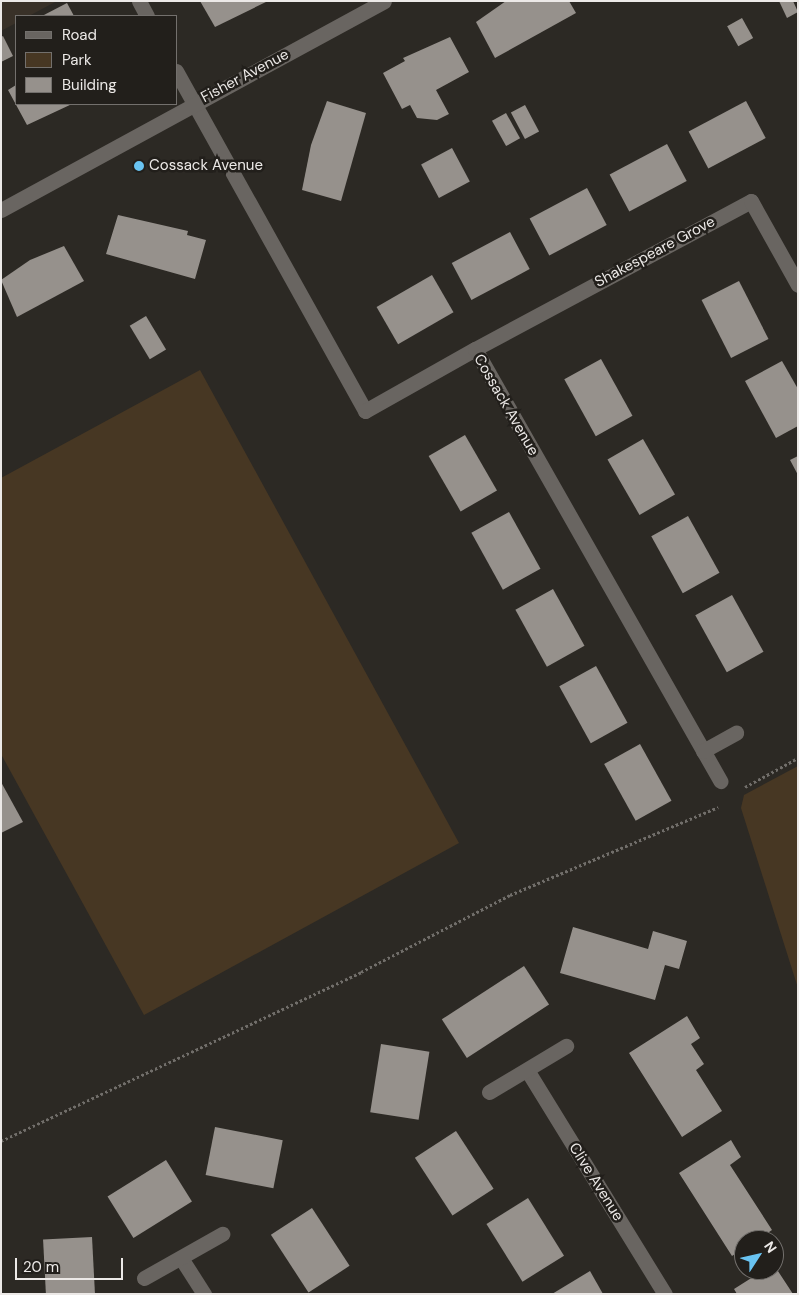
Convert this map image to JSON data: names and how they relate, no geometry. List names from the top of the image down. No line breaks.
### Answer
{"streets":{"street":["Fisher Avenue","Shakespeare Grove","Cossack Avenue","Clive Avenue"]},"crossings":[["Fisher Avenue","Cossack Avenue"],["Shakespeare Grove","Cossack Avenue"]],"places":["Cossack Avenue"],"legend":["Road","Park","Building"],"scale_bar":"20 m","north":"top right"}
